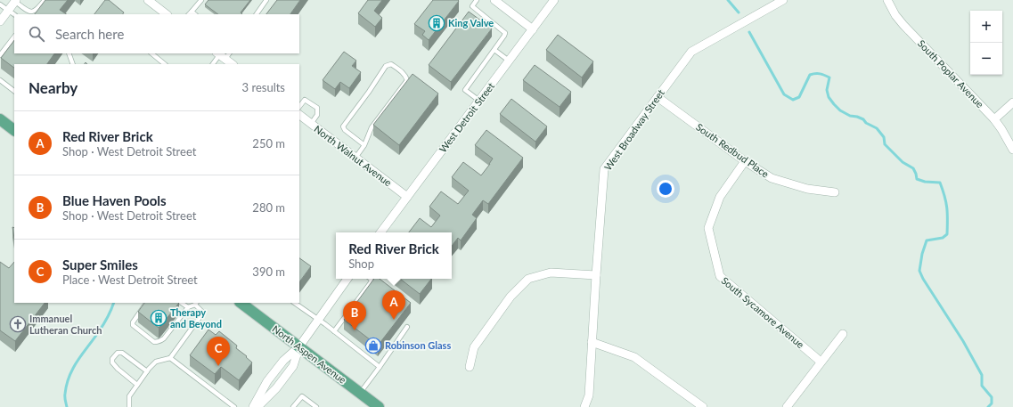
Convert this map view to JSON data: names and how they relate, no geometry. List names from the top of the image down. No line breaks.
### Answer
{"streets":{"main road":["North Aspen Avenue"],"street":["South Poplar Avenue","West Detroit Street","West Broadway Street","South Redbud Place","North Walnut Avenue","South Sycamore Avenue"]},"crossings":[["West Detroit Street","North Walnut Avenue"],["West Broadway Street","South Redbud Place"],["South Redbud Place","South Sycamore Avenue"]],"places":{"building":["King Valve","Therapy and Beyond"],"church":["Immanuel Lutheran Church"],"shop":["Robinson Glass"]},"page":{"map_buttons":["+","−"],"search":"Search here","heading":["Nearby","3 results"],"list":[{"mark":"A","name":"Red River Brick","note":"Shop · West Detroit Street","value":"250 m"},{"mark":"B","name":"Blue Haven Pools","note":"Shop · West Detroit Street","value":"280 m"},{"mark":"C","name":"Super Smiles","note":"Place · West Detroit Street","value":"390 m"}],"popup":["Red River Brick","Shop"],"pins":["A","B","C"]}}
